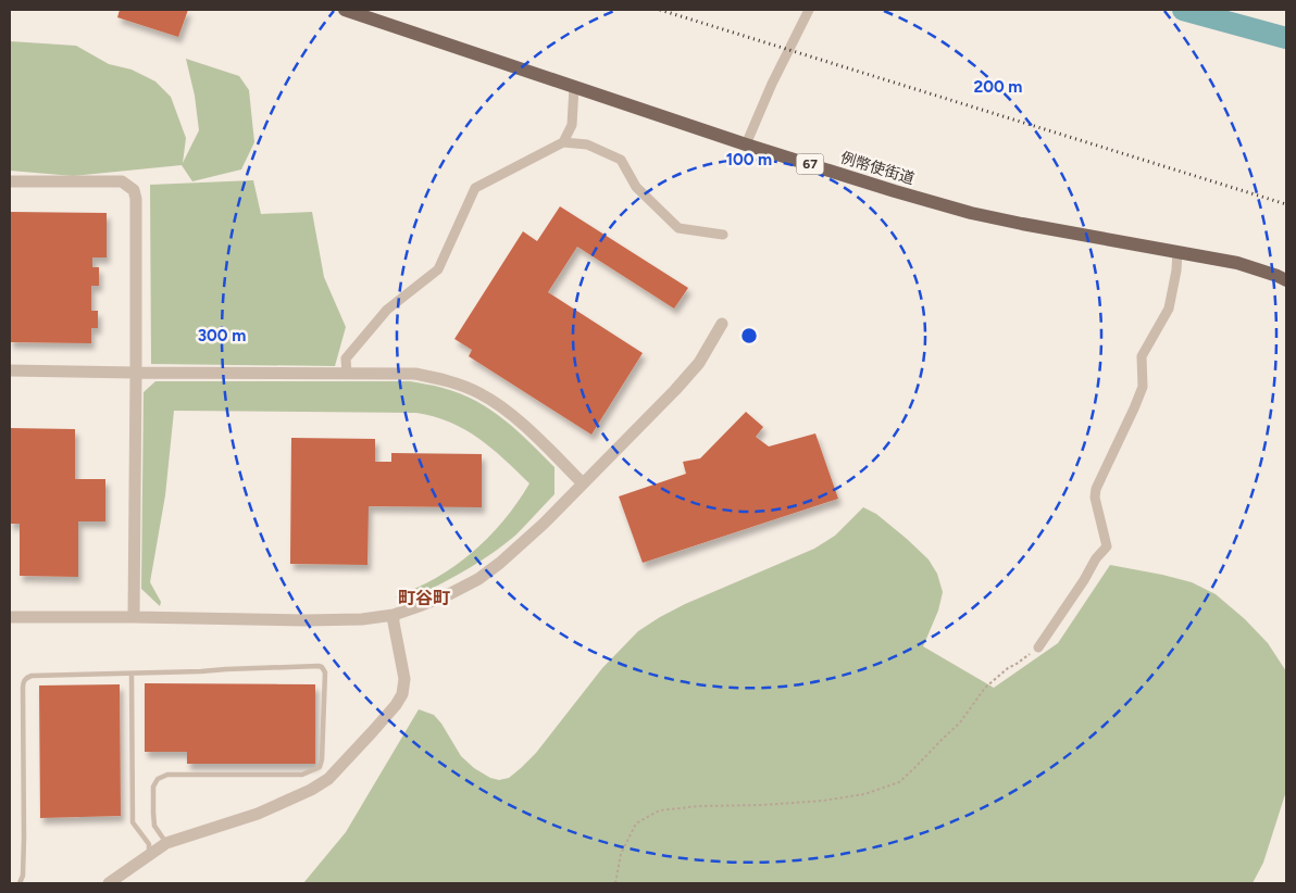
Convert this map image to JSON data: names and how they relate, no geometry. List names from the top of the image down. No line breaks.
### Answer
{"streets":{"main road":["67","例幣使街道"]},"districts":["町谷町"],"rings":["200 m","100 m","300 m"]}
